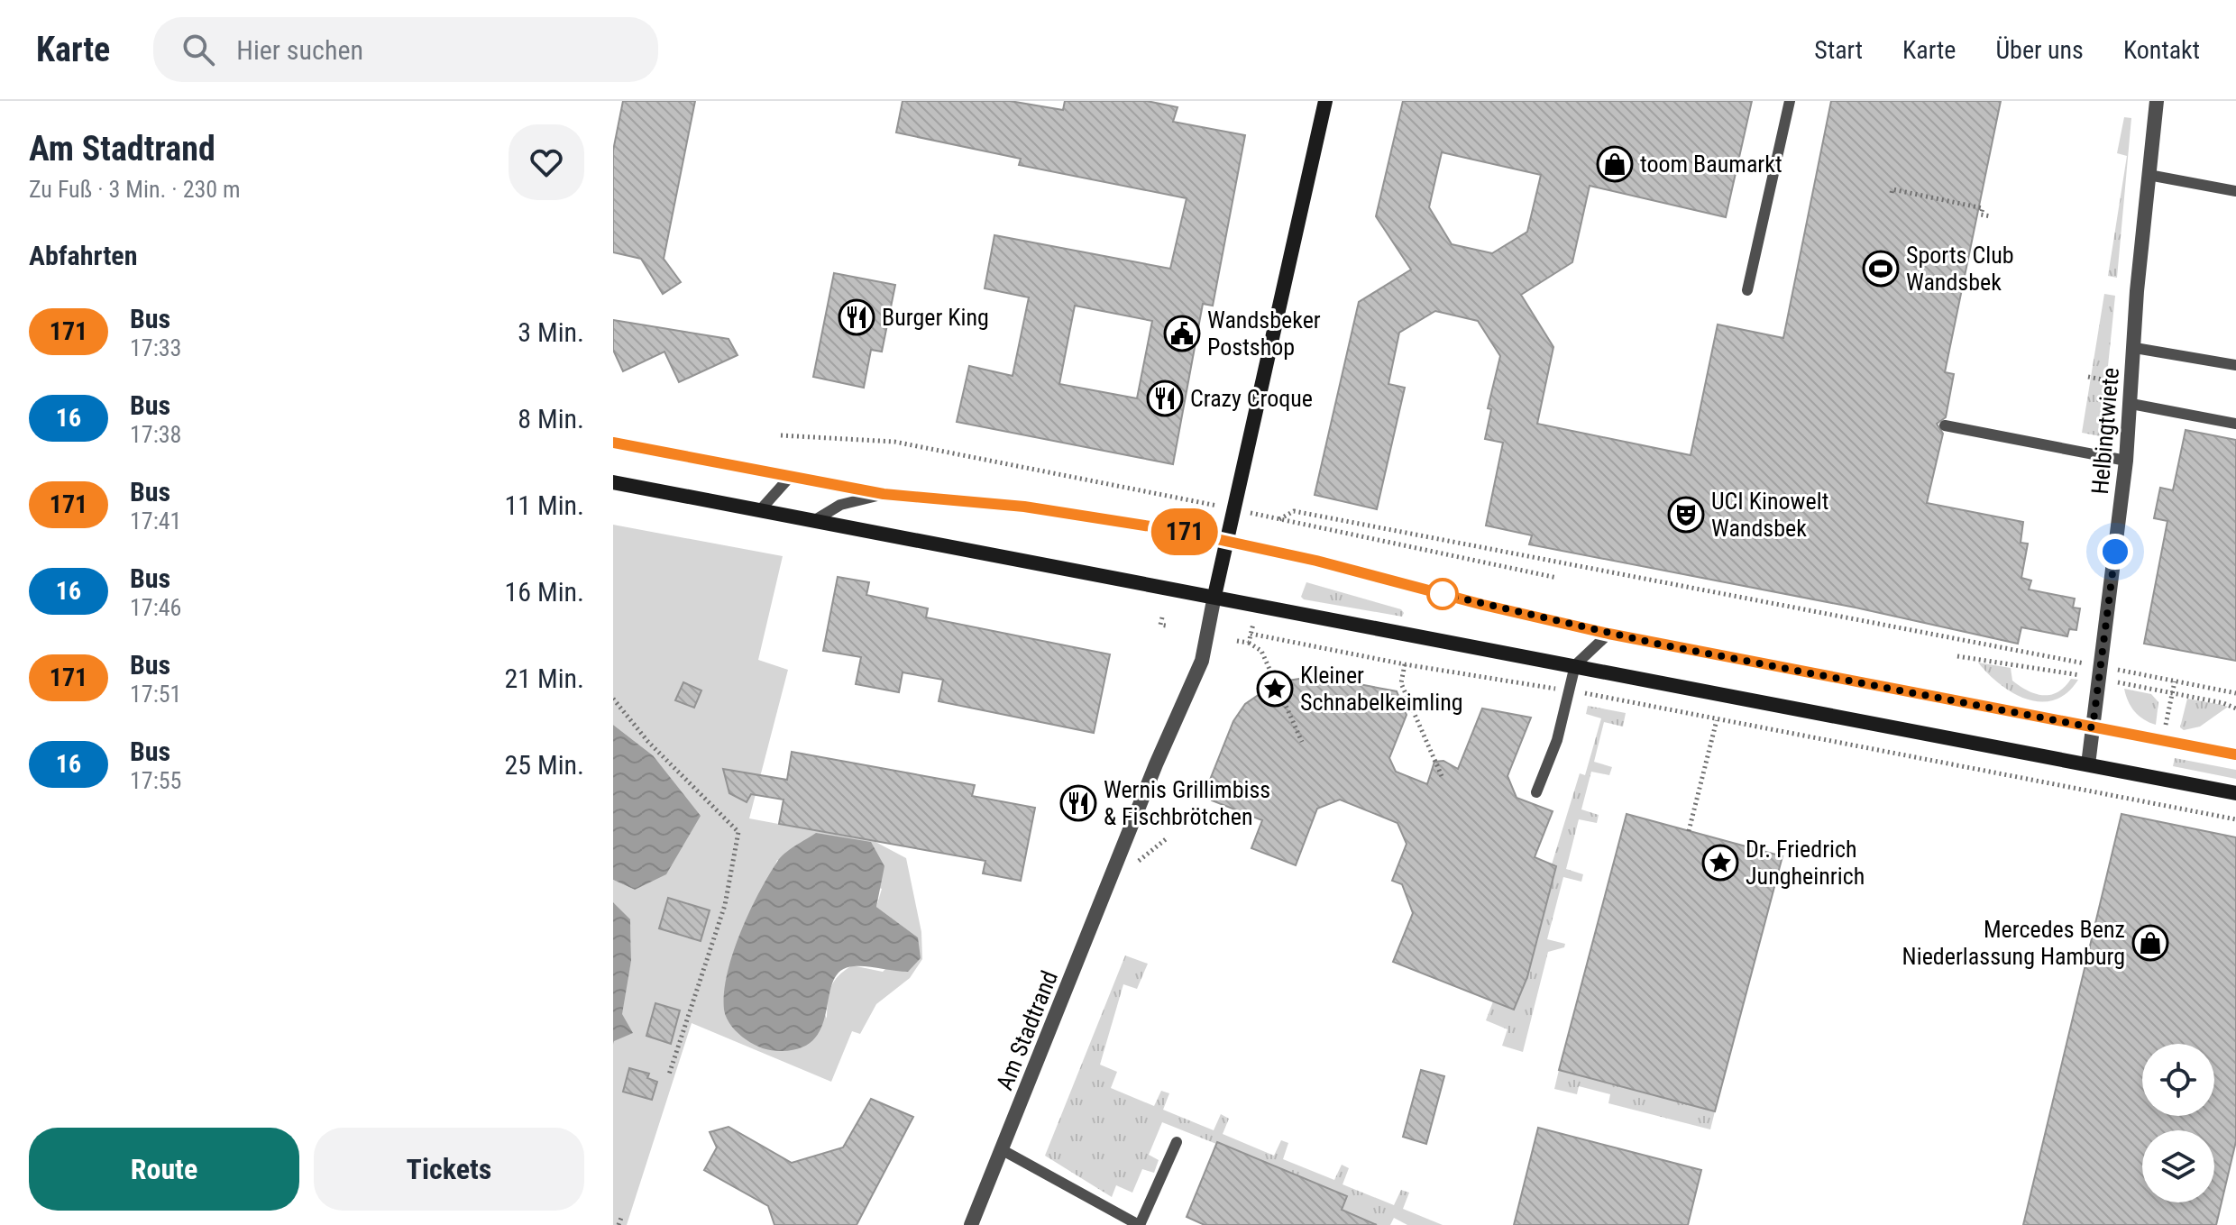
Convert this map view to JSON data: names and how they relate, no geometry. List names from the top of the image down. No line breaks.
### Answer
{"streets":{"main road":["Am Stadtrand"],"street":["Helbingtwiete"]},"places":{"shop":["toom Baumarkt","Mercedes Benz Niederlassung Hamburg"],"sports":["Sports Club Wandsbek"],"restaurant":["Burger King","Crazy Croque","Wernis Grillimbiss & Fischbrötchen"],"public building":["Wandsbeker Postshop"],"theatre":["UCI Kinowelt Wandsbek"],"place":["Kleiner Schnabelkeimling","Dr. Friedrich Jungheinrich"]},"lines":["bus line 171"],"page":{"header":"Karte","search":"Hier suchen","nav":["Start","Karte","Über uns","Kontakt"],"heading":[["Am Stadtrand","Zu Fuß · 3 Min. · 230 m"],"Abfahrten"],"on_map":"171","list":[{"mark":"171","name":"Bus","note":"17:33","value":"3 Min."},{"mark":"16","name":"Bus","note":"17:38","value":"8 Min."},{"mark":"171","name":"Bus","note":"17:41","value":"11 Min."},{"mark":"16","name":"Bus","note":"17:46","value":"16 Min."},{"mark":"171","name":"Bus","note":"17:51","value":"21 Min."},{"mark":"16","name":"Bus","note":"17:55","value":"25 Min."}],"buttons":["Route","Tickets"]}}
